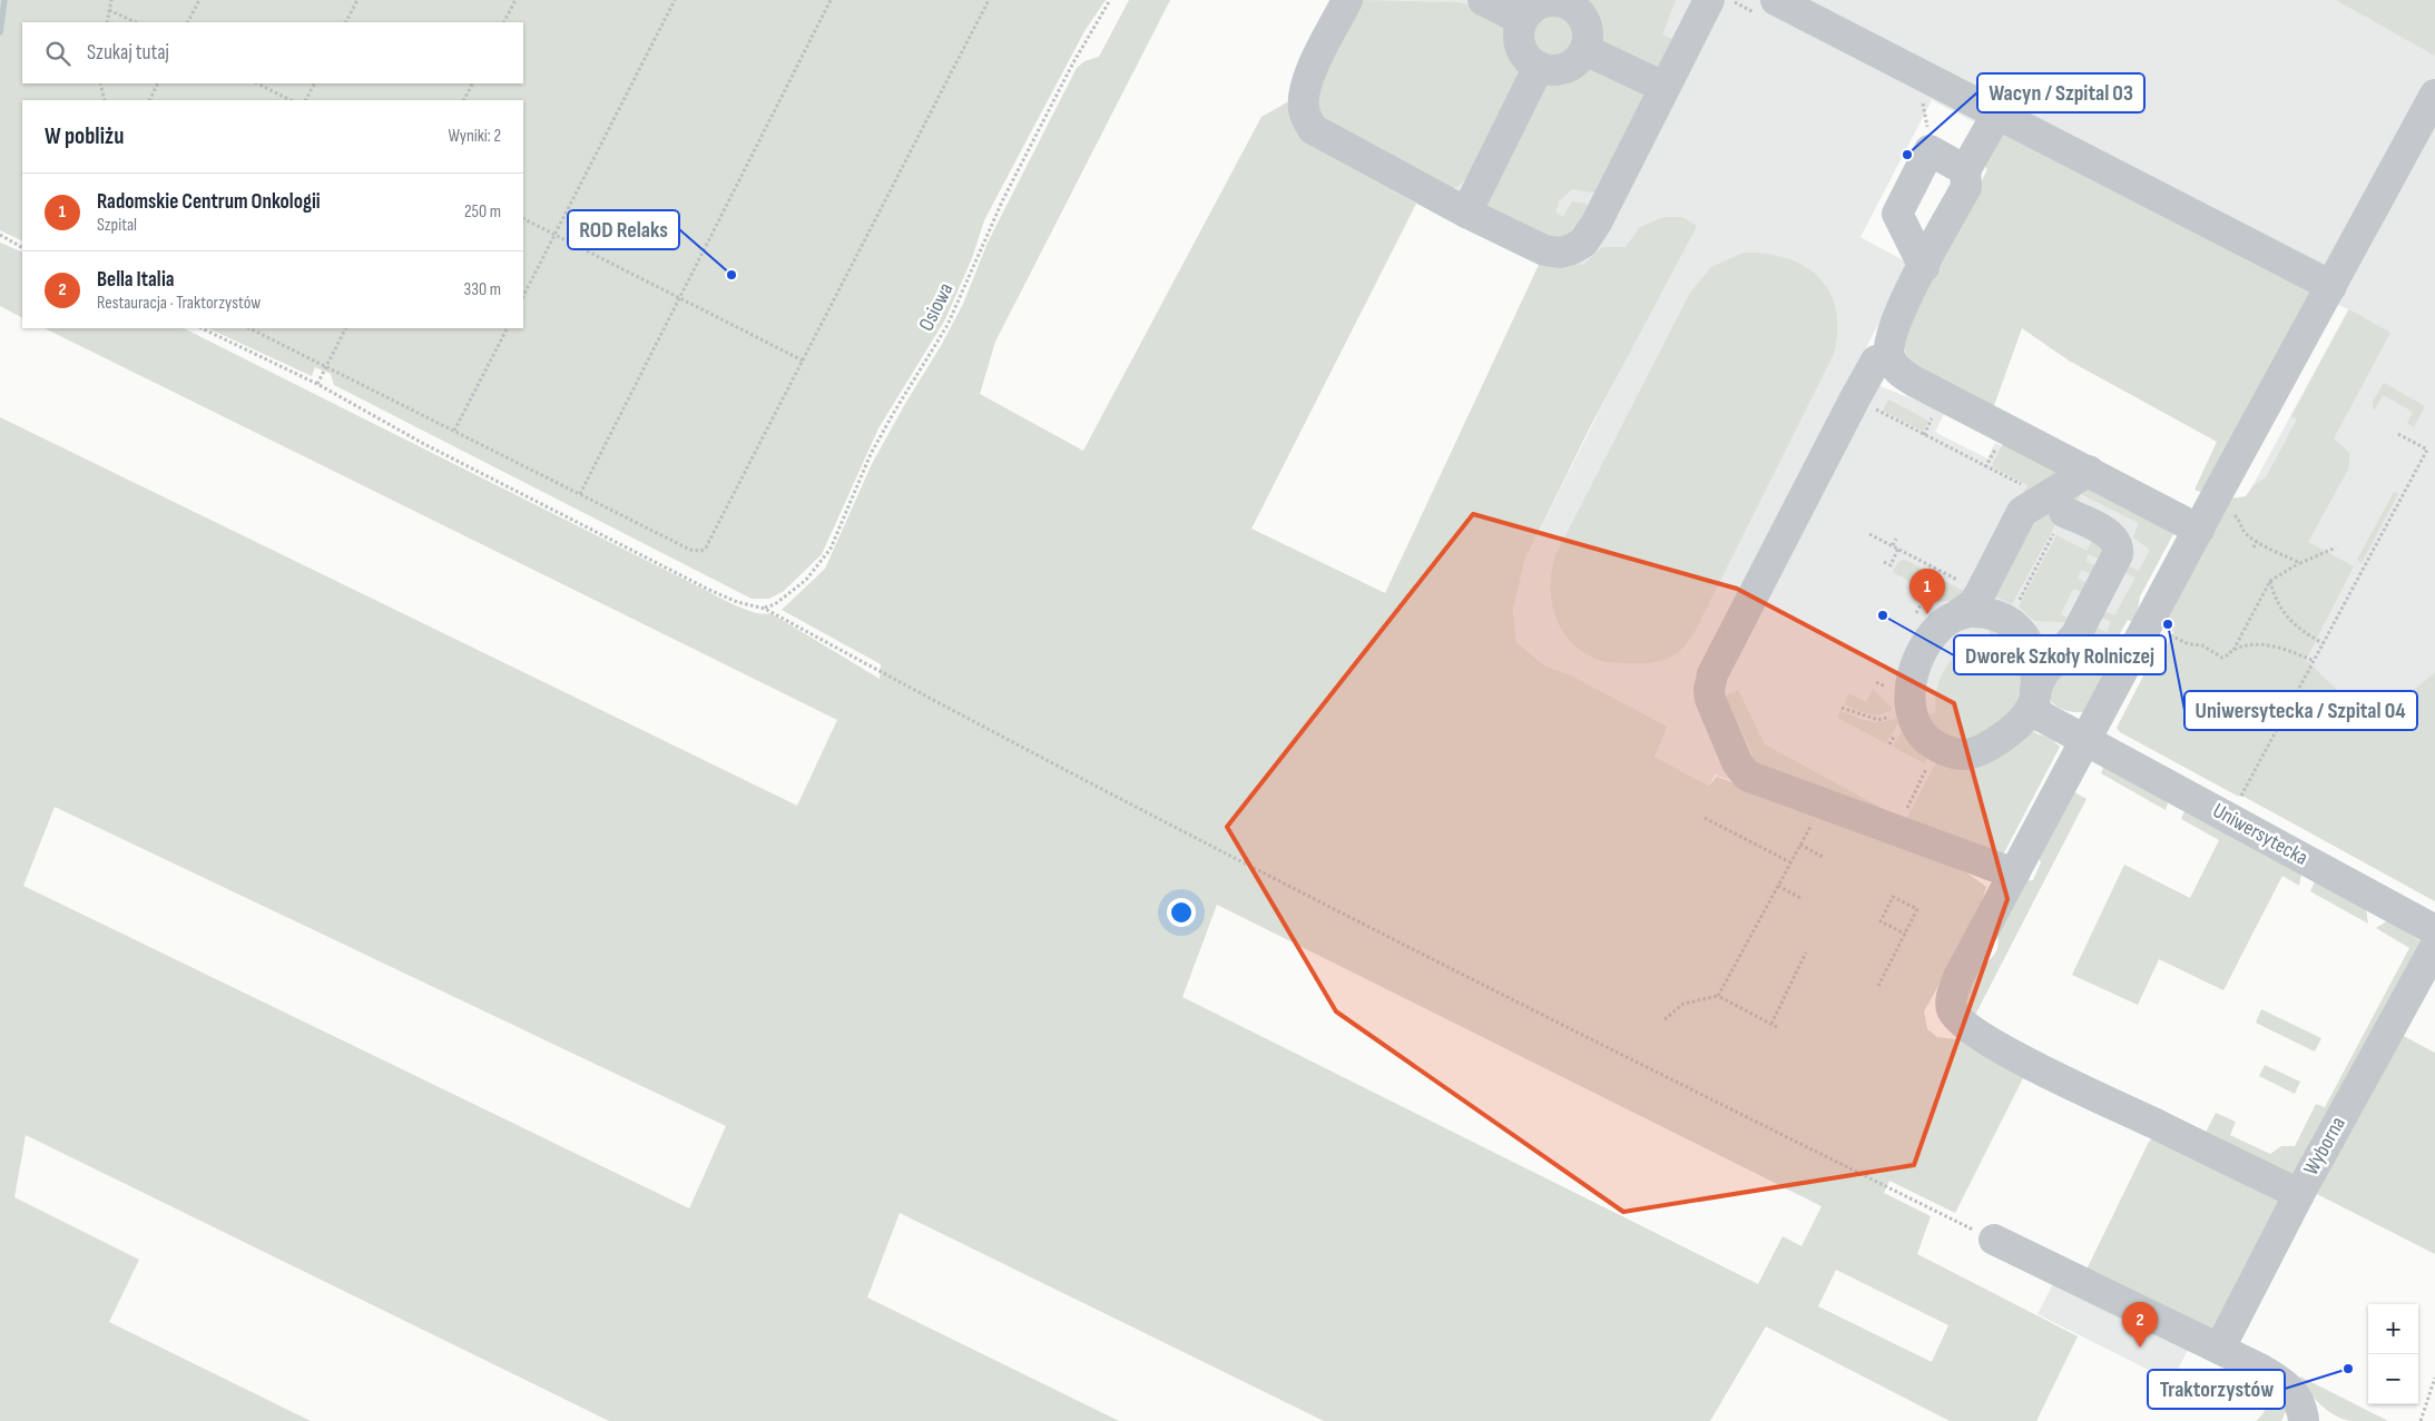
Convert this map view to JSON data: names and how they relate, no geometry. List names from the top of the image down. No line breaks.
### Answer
{"streets":{"street":["Uniwersytecka","Wyborna"],"path":["Osiowa"]},"places":["Wacyn / Szpital 03","ROD Relaks","Dworek Szkoły Rolniczej","Uniwersytecka / Szpital 04","Traktorzystów"],"page":{"search":"Szukaj tutaj","heading":["W pobliżu","Wyniki: 2"],"list":[{"mark":"1","name":"Radomskie Centrum Onkologii","note":"Szpital","value":"250 m"},{"mark":"2","name":"Bella Italia","note":"Restauracja · Traktorzystów","value":"330 m"}],"pins":["1","2"],"map_buttons":["+","−"]}}
